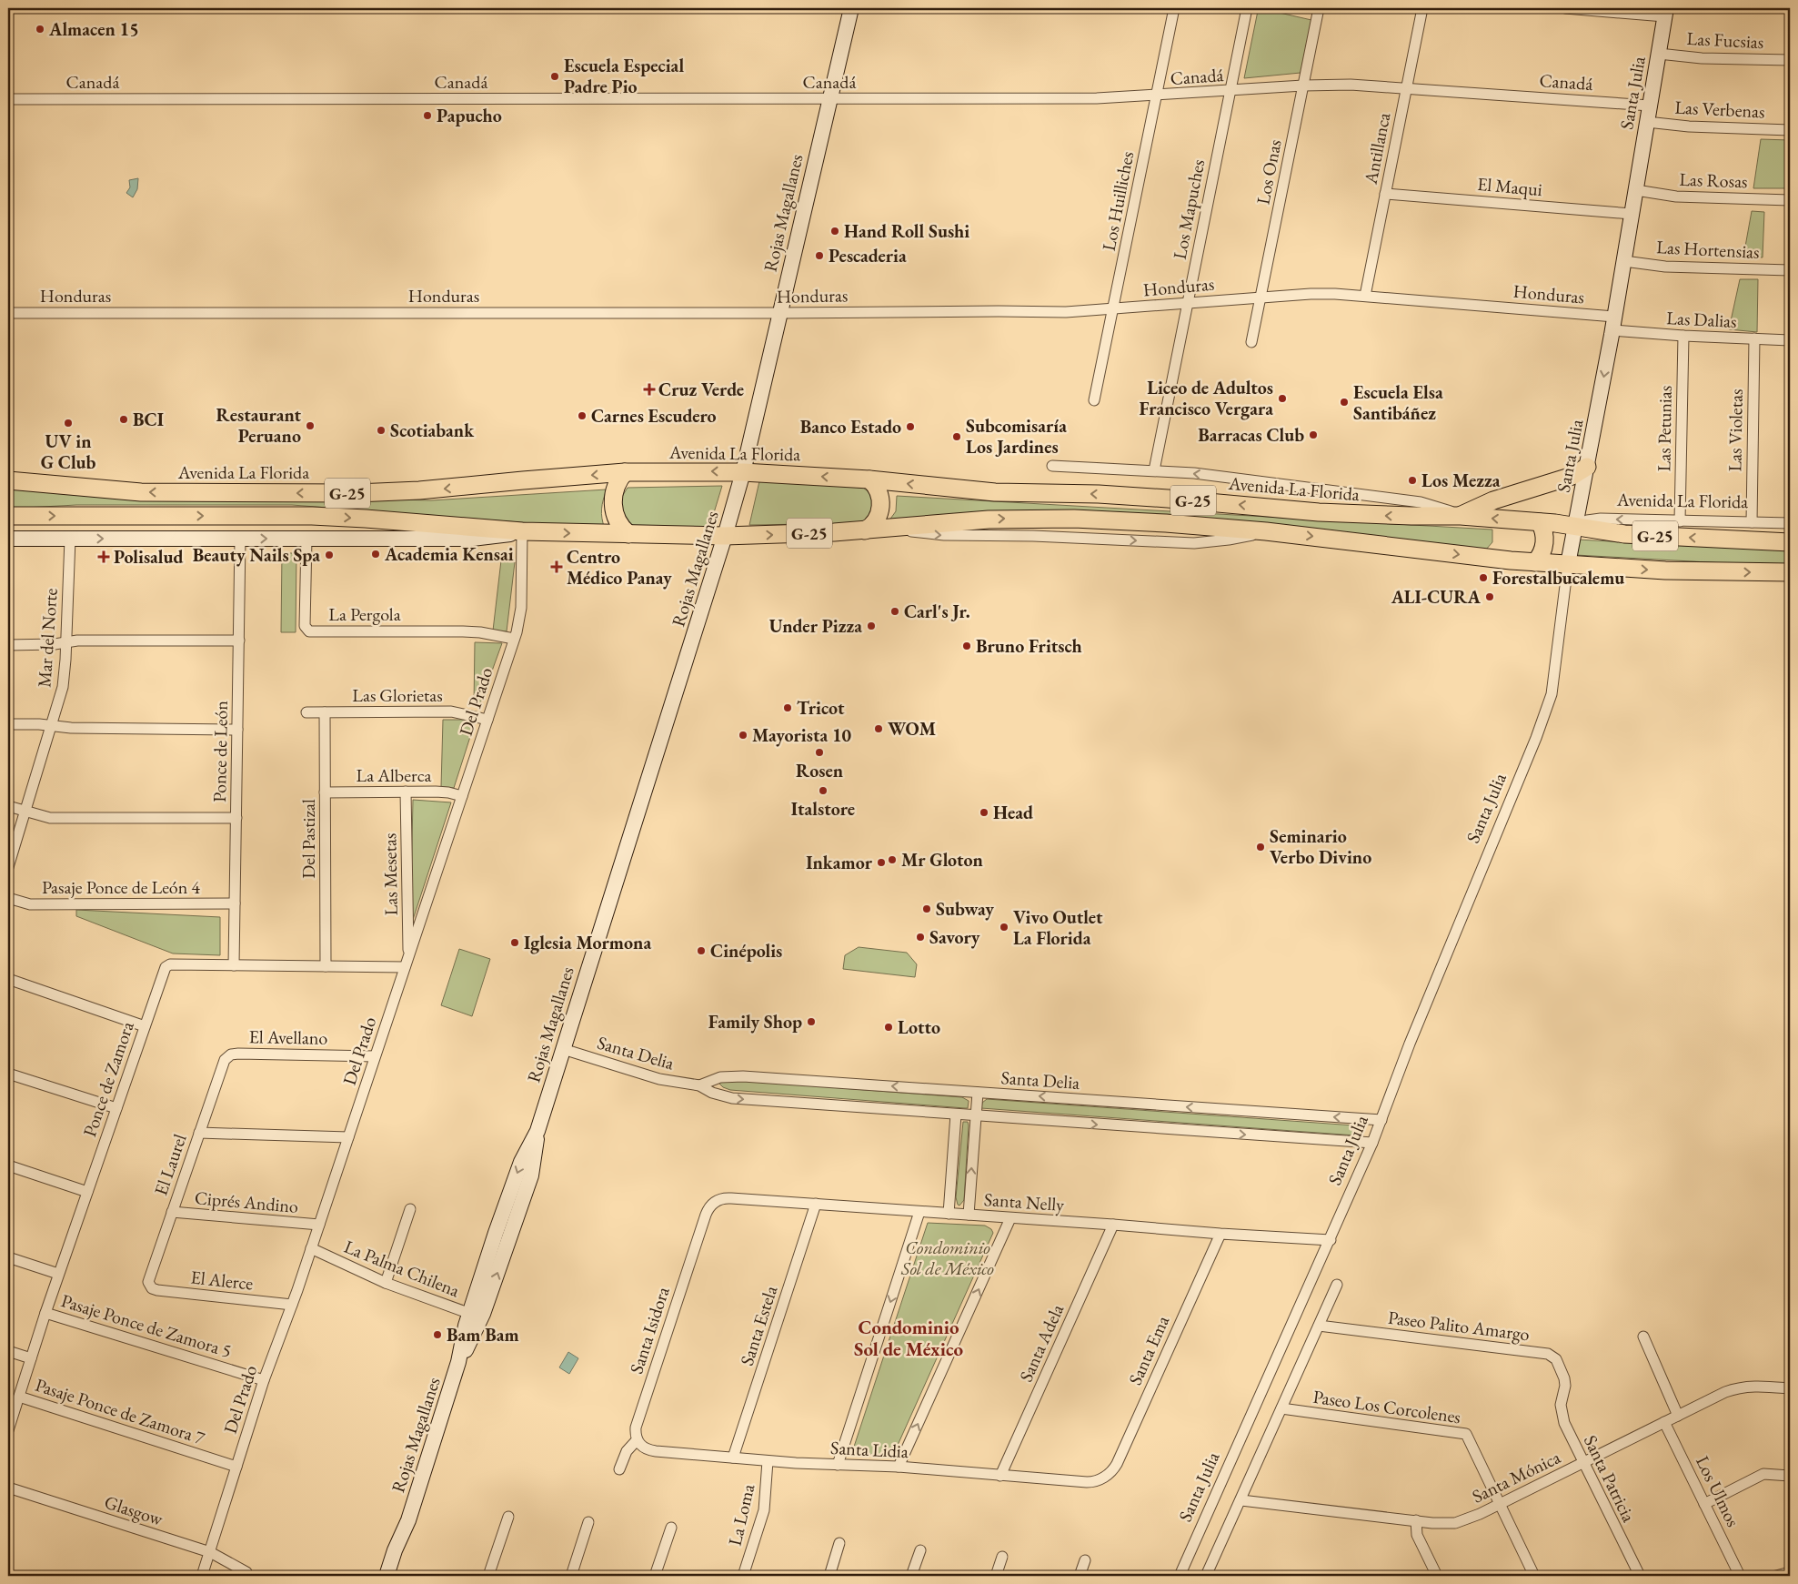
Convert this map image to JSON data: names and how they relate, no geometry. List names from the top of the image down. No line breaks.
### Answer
{"streets":{"main road":["Avenida La Florida","G-25"],"street":["Las Fucsias","Canadá","Santa Julia","Las Verbenas","Antillanca","Los Onas","Las Rosas","El Maqui","Los Huilliches","Los Mapuches","Rojas Magallanes","Las Hortensias","Honduras","Las Dalias","Las Petunias","Las Violetas","La Pergola","Mar del Norte","Las Glorietas","Del Prado","Ponce de León","La Alberca","Del Pastizal","Las Mesetas","Pasaje Ponce de León 4","El Avellano","Santa Delia","Ponce de Zamora","El Laurel","Ciprés Andino","Santa Nelly","La Palma Chilena","El Alerce","Pasaje Ponce de Zamora 5","Santa Estela","Paseo Palito Amargo","Santa Isidora","Santa Adela","Santa Ema","Paseo Los Corcolenes","Pasaje Ponce de Zamora 7","Santa Lidia","Santa Mónica","Santa Patricia","Los Ulmos","Glasgow","La Loma"]},"crossings":[["Las Fucsias","Santa Julia"],["Canadá","Santa Julia"],["Canadá","Antillanca"],["Canadá","Los Onas"],["Canadá","Los Huilliches"],["Canadá","Los Mapuches"],["Canadá","Rojas Magallanes"],["Santa Julia","Las Verbenas"],["Santa Julia","Las Rosas"],["Santa Julia","El Maqui"],["Santa Julia","Las Hortensias"],["Santa Julia","Honduras"],["Santa Julia","Las Dalias"],["Santa Julia","Avenida La Florida"],["Santa Julia","G-25"],["Santa Julia","Santa Delia"],["Santa Julia","Santa Nelly"],["Antillanca","El Maqui"],["Antillanca","Honduras"],["Los Onas","Honduras"],["Los Huilliches","Honduras"],["Los Mapuches","Honduras"],["Los Mapuches","Avenida La Florida"],["Rojas Magallanes","Honduras"],["Rojas Magallanes","Avenida La Florida"],["Rojas Magallanes","G-25"],["Rojas Magallanes","Santa Delia"],["Rojas Magallanes","La Palma Chilena"],["Honduras","Las Dalias"],["Las Dalias","Las Petunias"],["Las Dalias","Las Violetas"],["Las Petunias","Avenida La Florida"],["Las Violetas","Avenida La Florida"],["G-25","Del Prado"],["La Pergola","Del Prado"],["Las Glorietas","Del Prado"],["Las Glorietas","Del Pastizal"],["Del Prado","La Alberca"],["Del Prado","Las Mesetas"],["Del Prado","El Avellano"],["Del Prado","Ponce de Zamora"],["Del Prado","Ciprés Andino"],["Del Prado","La Palma Chilena"],["Del Prado","El Alerce"],["Del Prado","Pasaje Ponce de Zamora 5"],["Del Prado","Pasaje Ponce de Zamora 7"],["Del Prado","Glasgow"],["Ponce de León","Pasaje Ponce de León 4"],["Ponce de León","Ponce de Zamora"],["La Alberca","Del Pastizal"],["La Alberca","Las Mesetas"],["Del Pastizal","Ponce de Zamora"],["Las Mesetas","Ponce de Zamora"],["El Avellano","El Laurel"],["Ponce de Zamora","Pasaje Ponce de Zamora 5"],["Ponce de Zamora","Pasaje Ponce de Zamora 7"],["El Laurel","Ciprés Andino"],["El Laurel","El Alerce"],["Santa Nelly","Santa Estela"],["Santa Nelly","Santa Isidora"],["Santa Nelly","Santa Adela"],["Santa Nelly","Santa Ema"],["Santa Estela","Santa Lidia"],["Paseo Palito Amargo","Santa Patricia"],["Santa Isidora","Santa Lidia"],["Santa Adela","Santa Lidia"],["Santa Ema","Santa Lidia"],["Paseo Los Corcolenes","Santa Mónica"],["Santa Lidia","La Loma"],["Santa Mónica","Santa Patricia"],["Santa Mónica","Los Ulmos"]],"districts":["Condominio Sol de México"],"parks":["Condominio Sol de México"],"places":{"other":["Almacen 15","Escuela Especial Padre Pio","Papucho","Hand Roll Sushi","Pescaderia","Liceo de Adultos Francisco Vergara","Escuela Elsa Santibáñez","Carnes Escudero","BCI","UV in G Club","Restaurant Peruano","Banco Estado","Scotiabank","Barracas Club","Subcomisaría Los Jardines","Los Mezza","Academia Kensai","Beauty Nails Spa","Forestalbucalemu","ALI-CURA","Carl's Jr.","Under Pizza","Bruno Fritsch","Tricot","WOM","Mayorista 10","Rosen","Italstore","Head","Seminario Verbo Divino","Mr Gloton","Inkamor","Subway","Vivo Outlet La Florida","Savory","Iglesia Mormona","Cinépolis","Family Shop","Lotto","Bam Bam"],"health":["Cruz Verde","Polisalud","Centro Médico Panay"]}}
